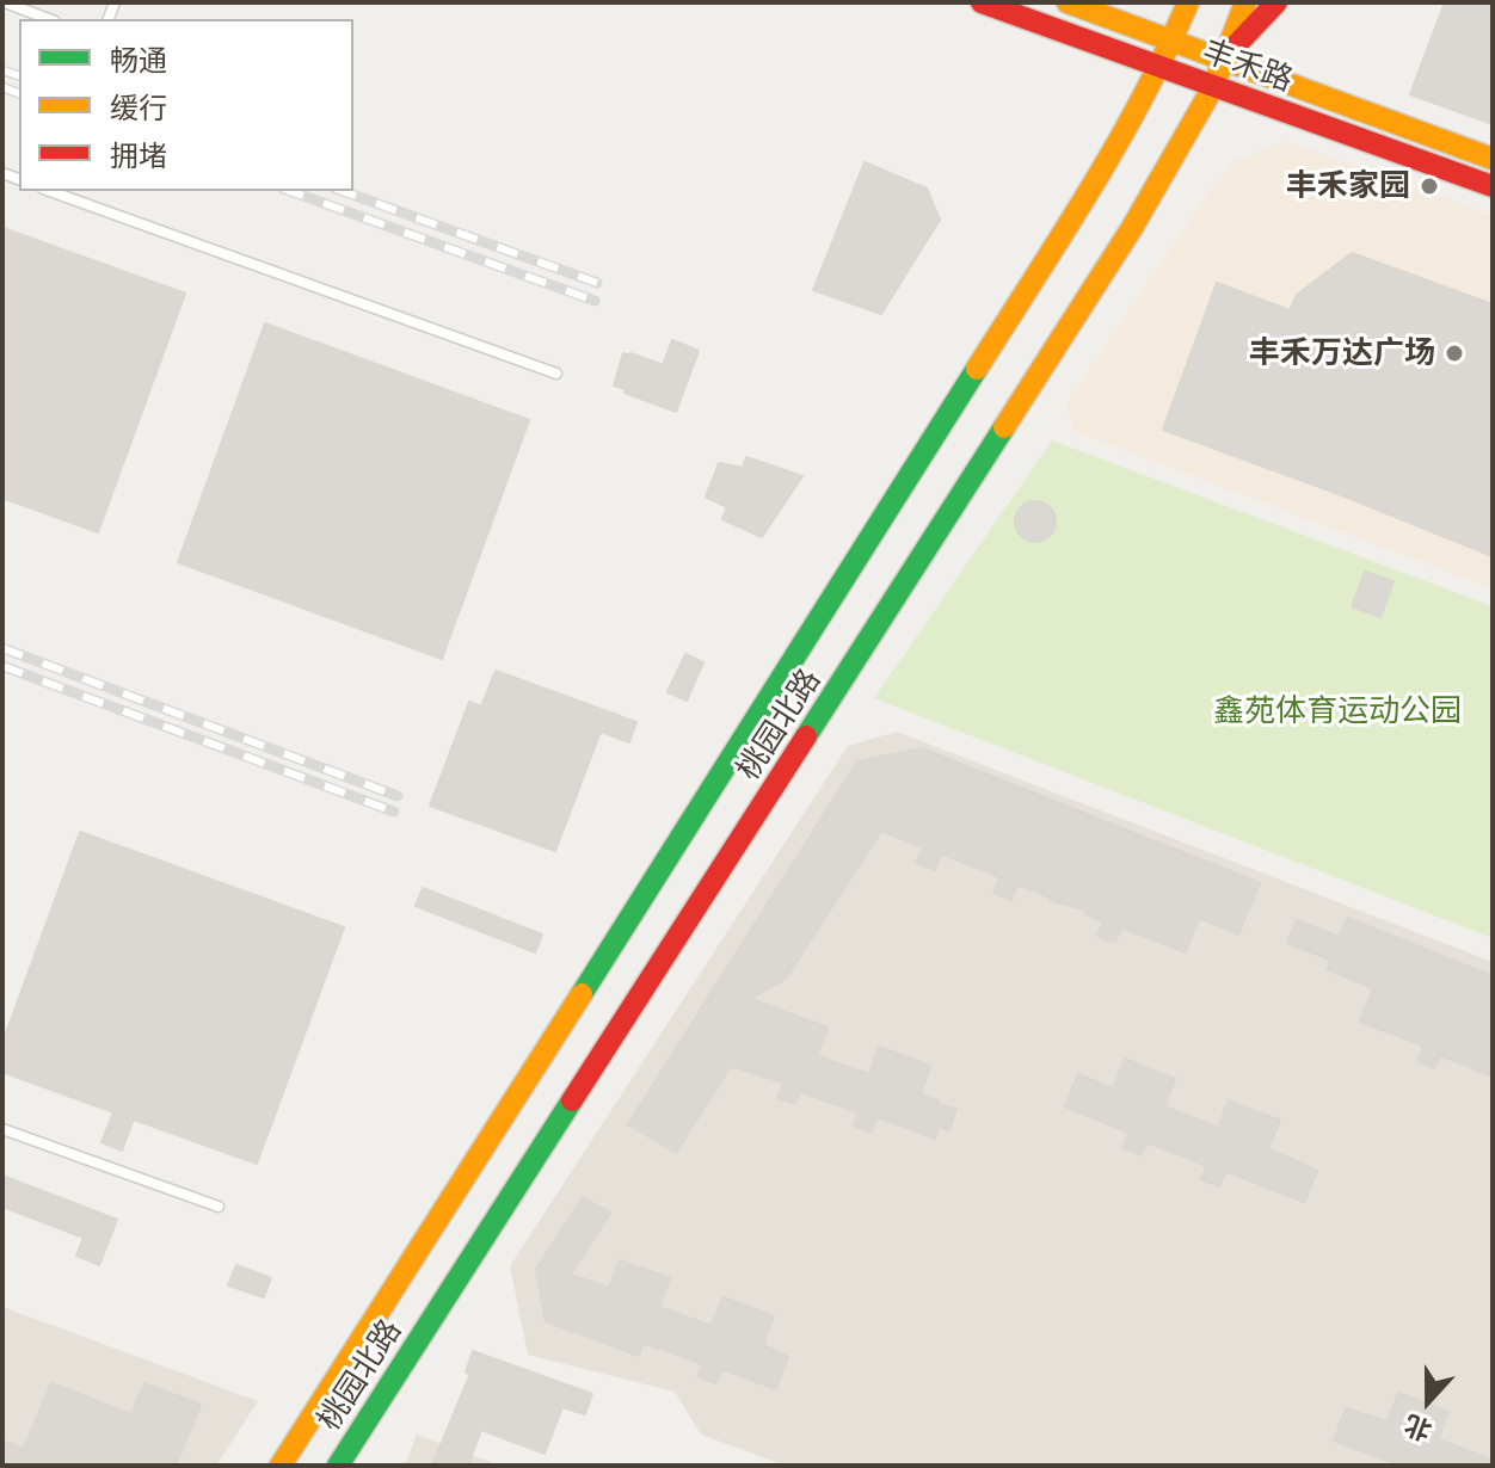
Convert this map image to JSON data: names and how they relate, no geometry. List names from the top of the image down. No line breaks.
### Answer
{"streets":{"main road":["丰禾路","桃园北路"]},"crossings":[["丰禾路","桃园北路"]],"parks":["鑫苑体育运动公园"],"places":["丰禾家园","丰禾万达广场"],"legend":["畅通","缓行","拥堵"],"north":"bottom"}
